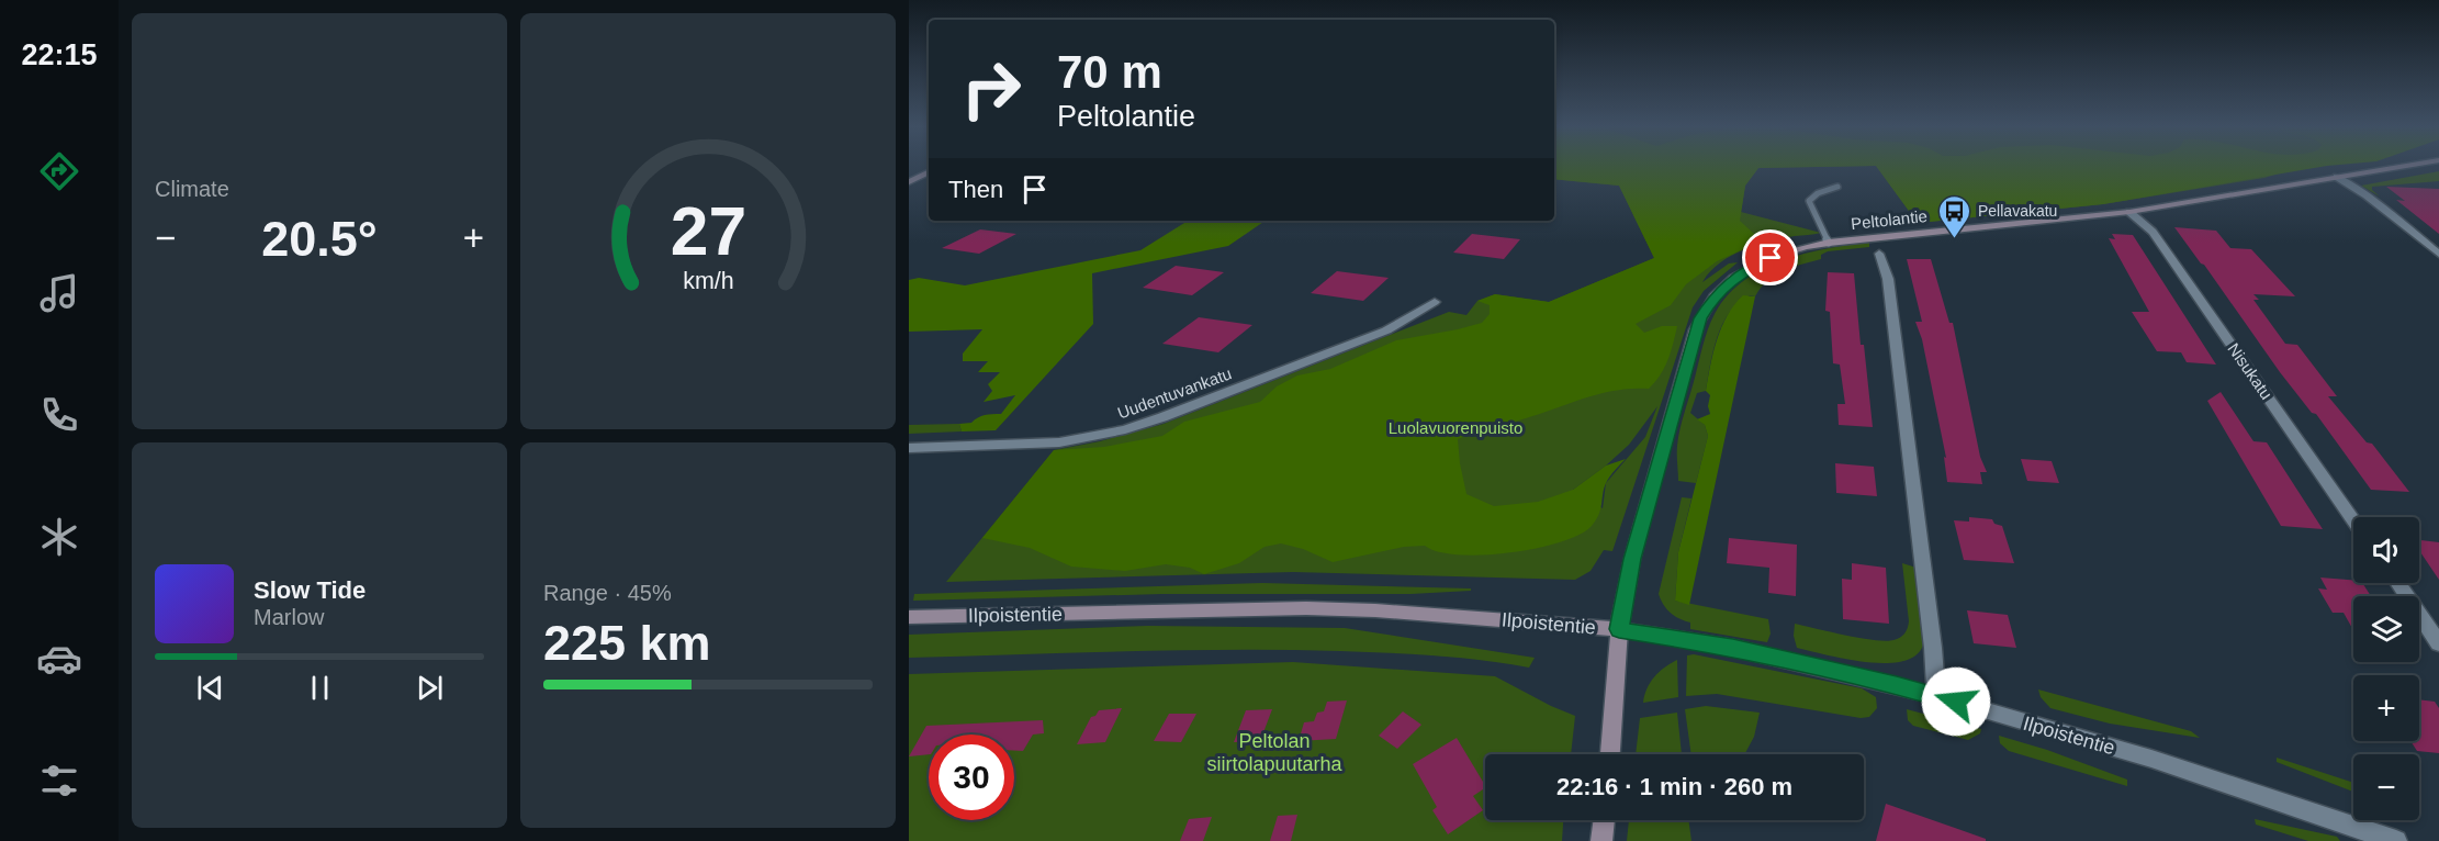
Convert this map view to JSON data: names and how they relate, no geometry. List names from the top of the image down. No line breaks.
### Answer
{"streets":{"street":["Peltolantie","Nisukatu","Uudentuvankatu","Ilpoistentie"]},"crossings":[["Peltolantie","Nisukatu"],["Peltolantie","Ilpoistentie"]],"parks":["Luolavuorenpuisto","Peltolan siirtolapuutarha"],"places":{"bus stop":["Pellavakatu"]},"page":{"tabs":"22:15","tile":["Climate",["Range · 45%","225 km"]],"turn":["70 m","Peltolantie"],"then":"Then","heat":["−","20.5°","+"],"map_buttons":["+","−"],"song":["Slow Tide","Marlow"],"limit":"30","trip":"22:16 · 1 min · 260 m","gauge":["27","km/h"]}}
